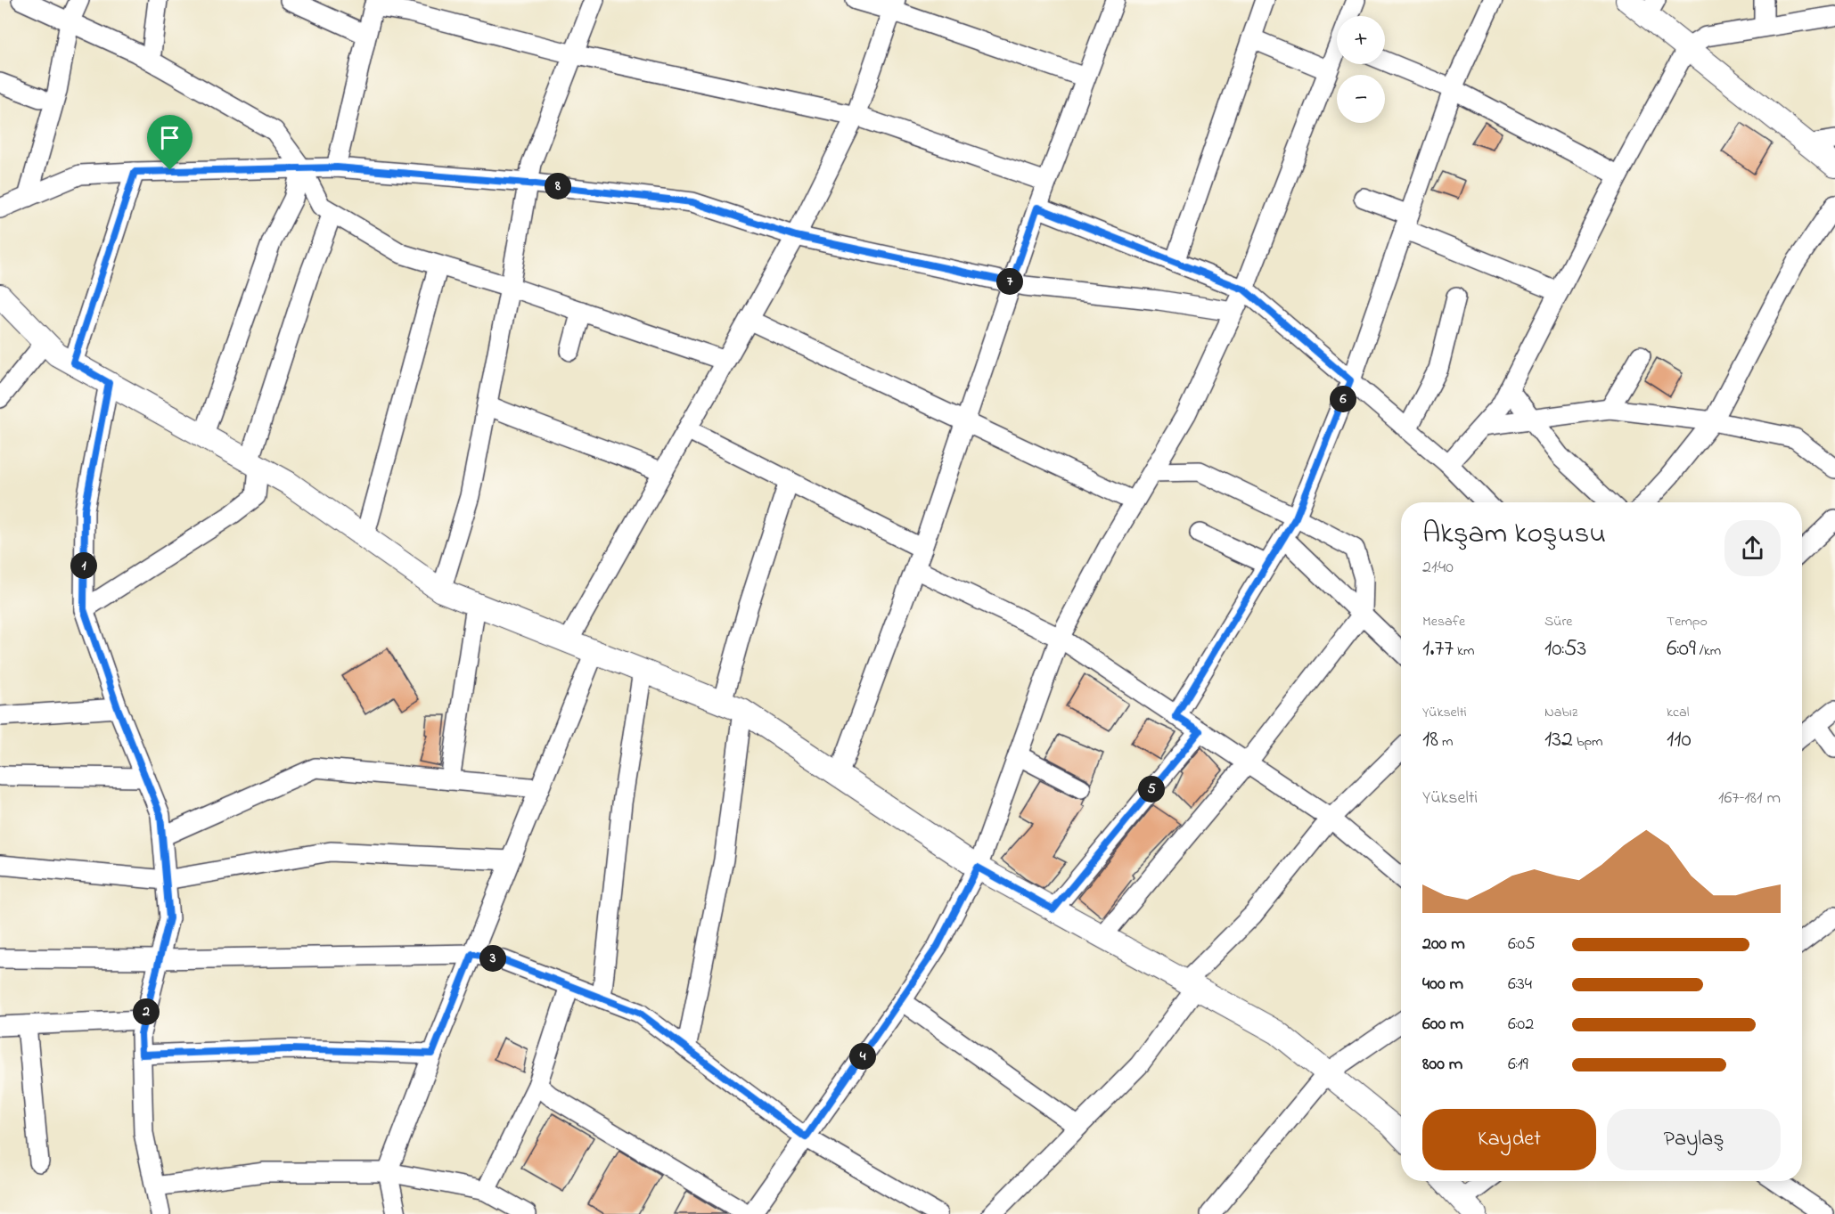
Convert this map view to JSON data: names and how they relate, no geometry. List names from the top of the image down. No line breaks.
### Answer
{"page":{"map_buttons":["+","−"],"pins":["8","7","6","1","5","3","2","4"],"heading":["Akşam koşusu","21:40"],"stats":[["Mesafe","1.77 km"],["Süre","10:53"],["Tempo","6:09 /km"],["Yükselti","18 m"],["Nabız","132 bpm"],["kcal","110"]],"chart":["Yükselti","167–181 m"],"list":[{"name":"200 m","note":"6:05"},{"name":"400 m","note":"6:34"},{"name":"600 m","note":"6:02"},{"name":"800 m","note":"6:19"}],"buttons":["Kaydet","Paylaş"]}}
